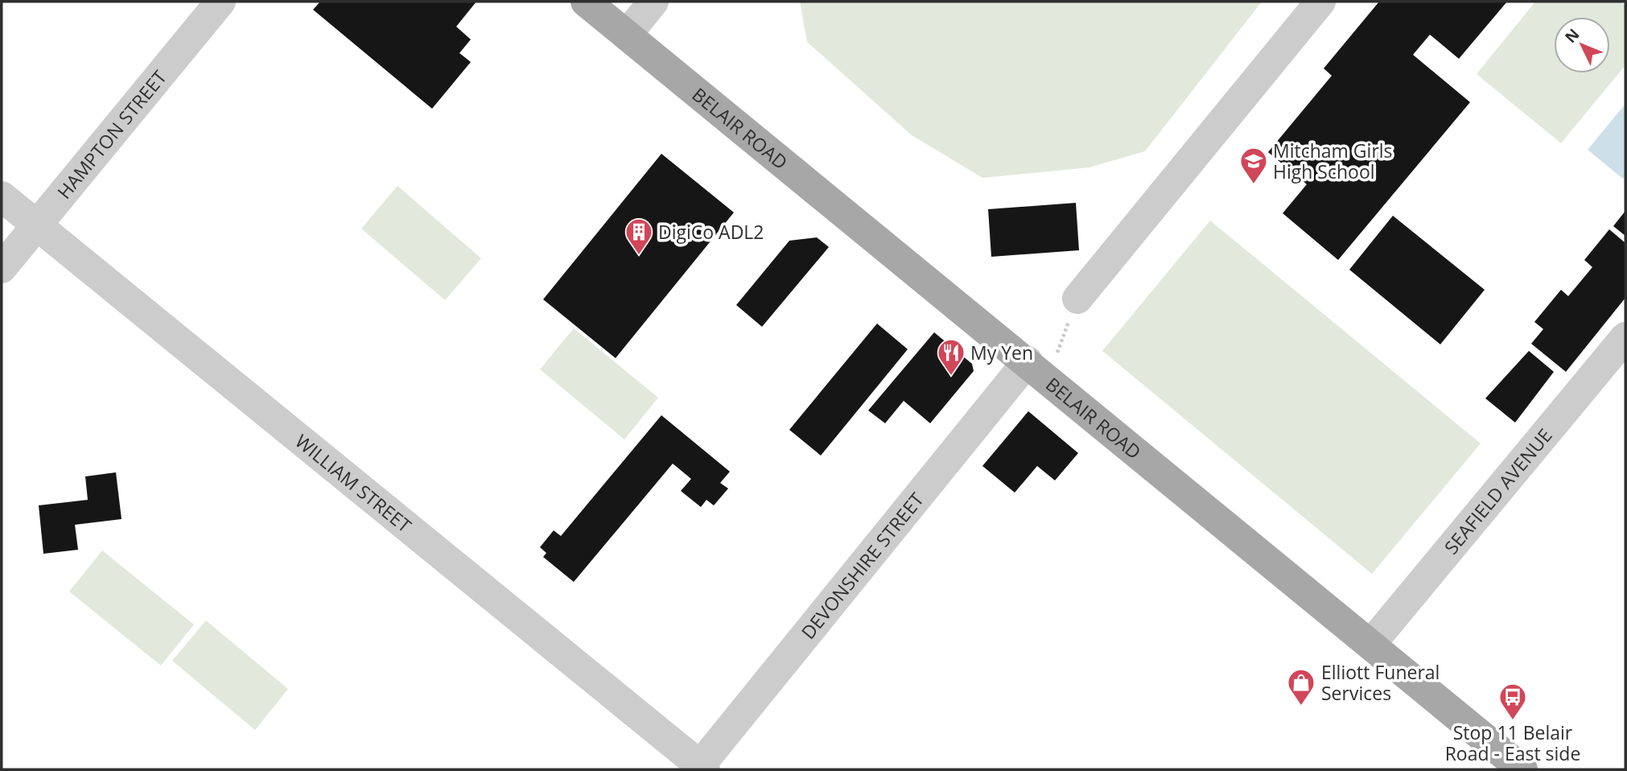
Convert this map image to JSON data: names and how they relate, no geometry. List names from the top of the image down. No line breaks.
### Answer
{"streets":{"main road":["BELAIR ROAD"],"street":["HAMPTON STREET","WILLIAM STREET","SEAFIELD AVENUE","DEVONSHIRE STREET"]},"crossings":[["BELAIR ROAD","SEAFIELD AVENUE"],["BELAIR ROAD","DEVONSHIRE STREET"],["HAMPTON STREET","WILLIAM STREET"],["WILLIAM STREET","DEVONSHIRE STREET"]],"places":{"school or university":["Mitcham Girls High School"],"building":["DigiCo ADL2"],"restaurant":["My Yen"],"shop":["Elliott Funeral Services"],"bus stop":["Stop 11 Belair Road - East side"]},"north":"top left"}
